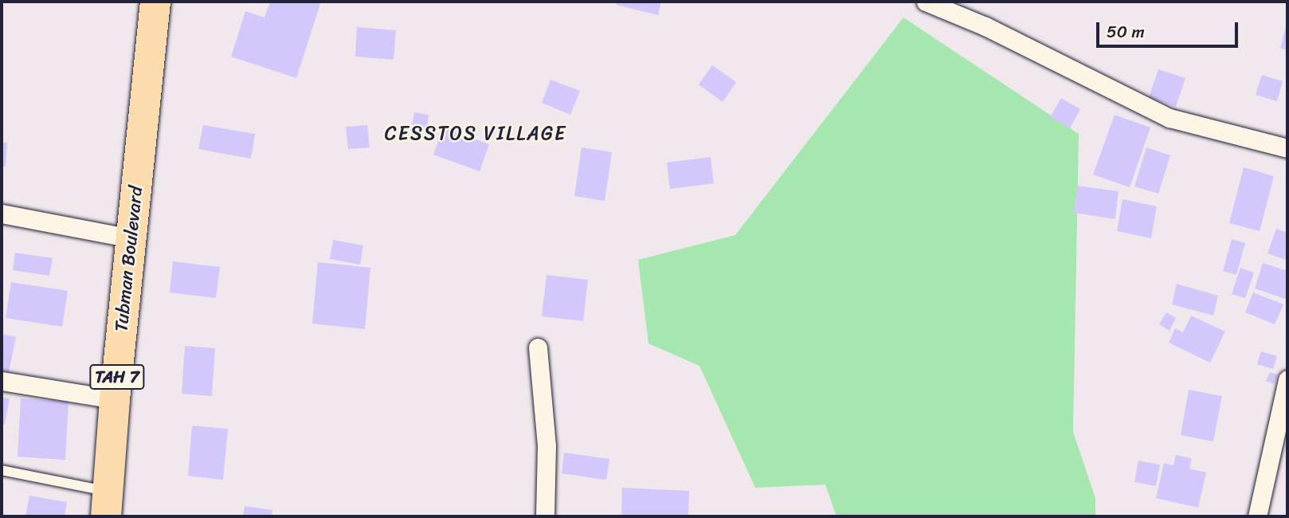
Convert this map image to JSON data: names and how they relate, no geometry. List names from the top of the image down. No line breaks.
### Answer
{"streets":{"highway":["Tubman Boulevard","TAH 7"]},"districts":["CESSTOS VILLAGE"],"scale_bar":"50 m"}
